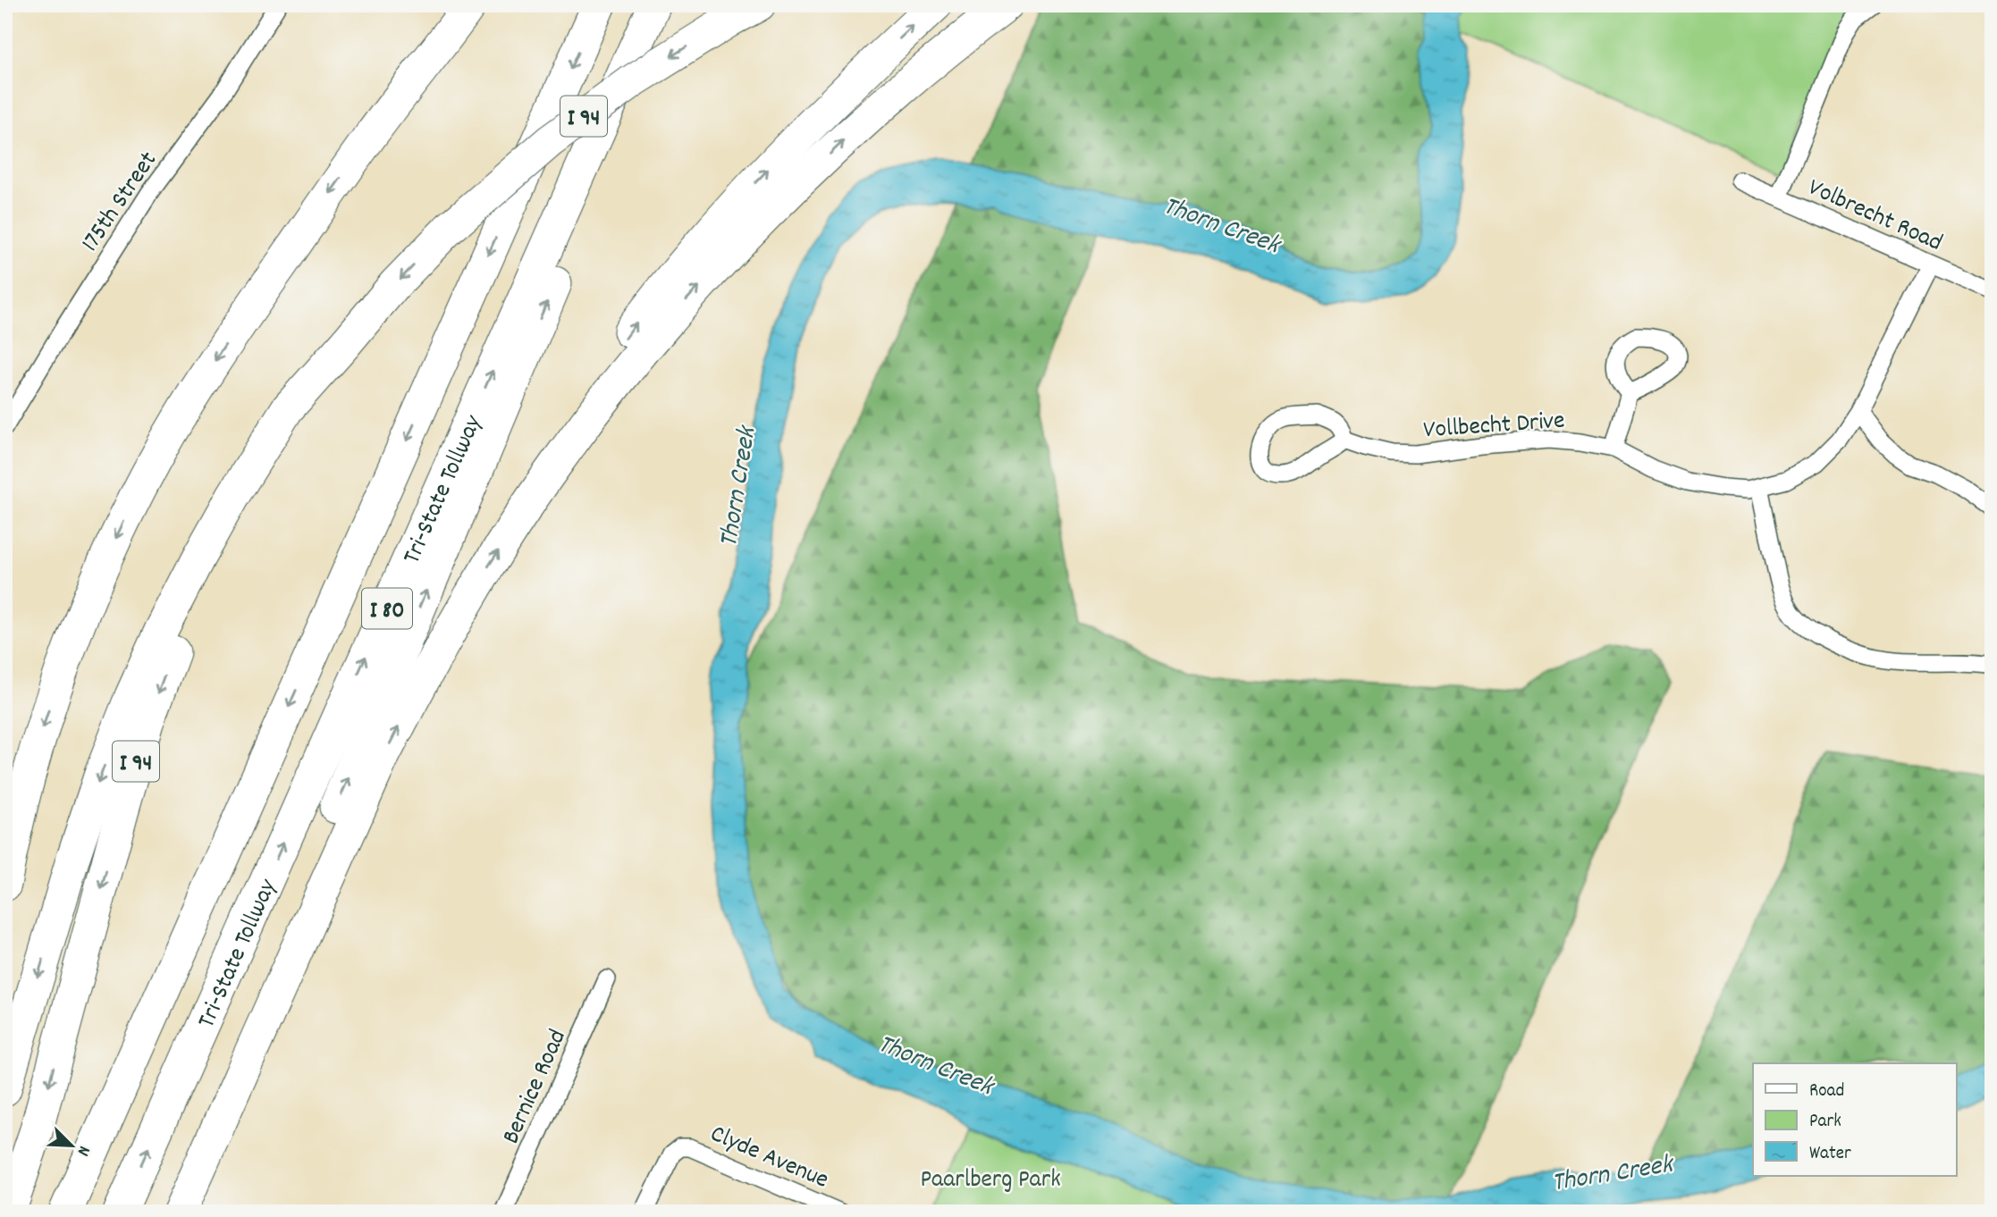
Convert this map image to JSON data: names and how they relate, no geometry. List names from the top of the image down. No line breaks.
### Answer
{"streets":{"highway":["I 94","Tri-State Tollway","I 80"],"street":["175th Street","Volbrecht Road","Vollbecht Drive","Bernice Road","Clyde Avenue"]},"crossings":[["Volbrecht Road","Vollbecht Drive"]],"water":["Thorn Creek"],"parks":["Paarlberg Park"],"legend":["Road","Park","Water"],"north":"bottom right"}
